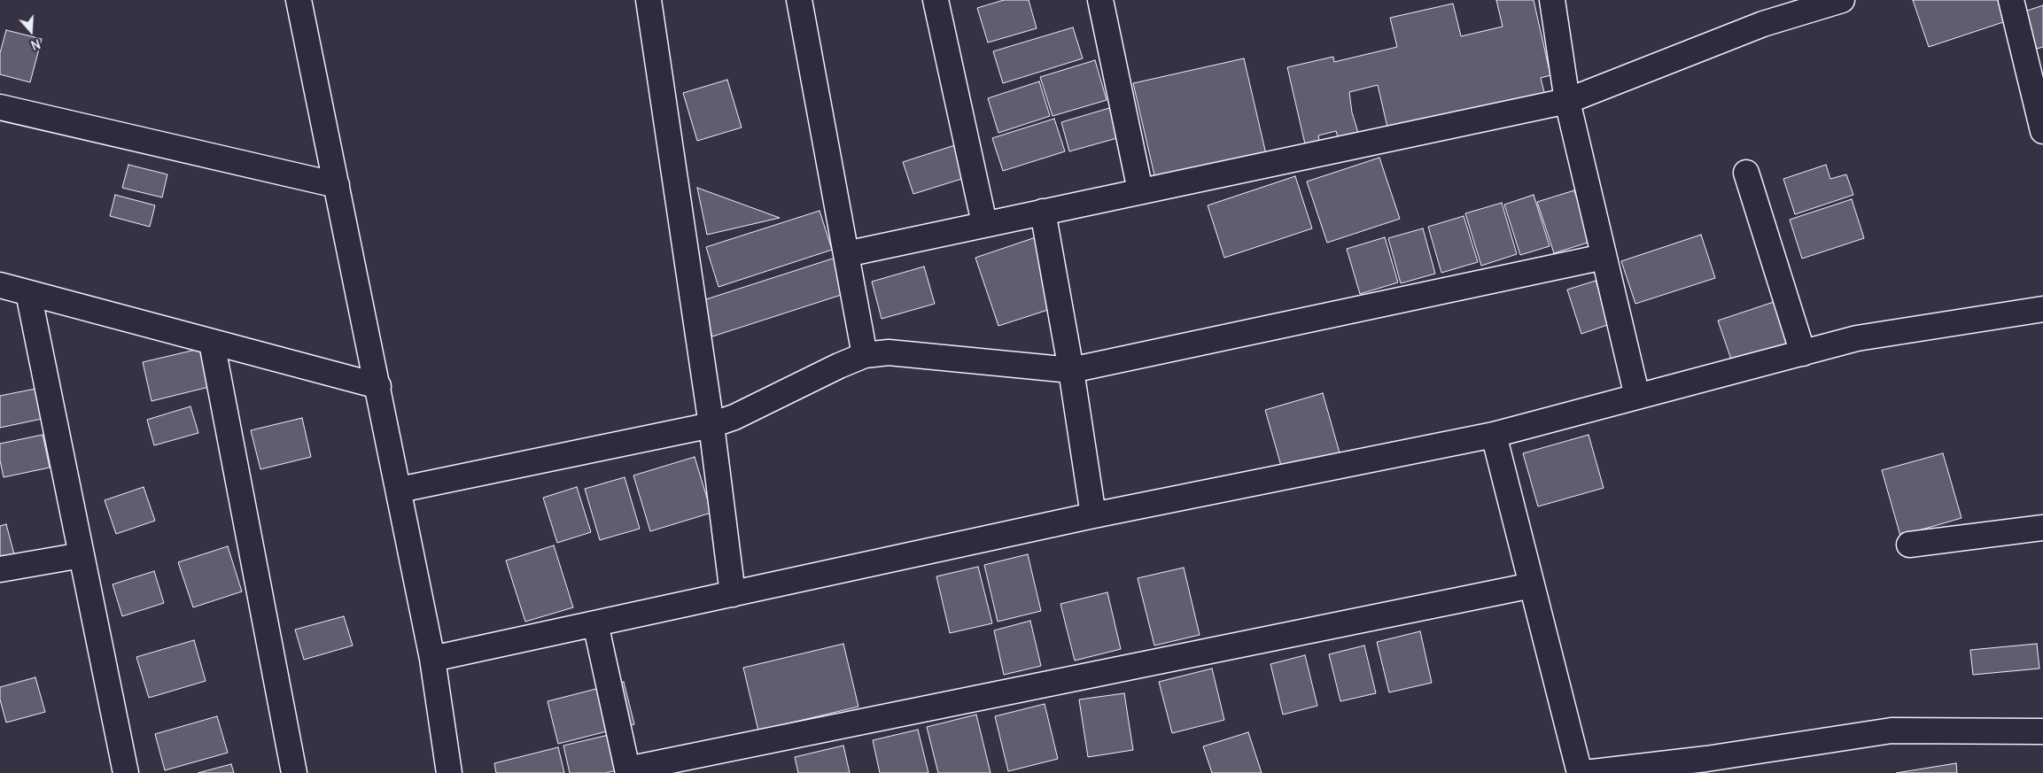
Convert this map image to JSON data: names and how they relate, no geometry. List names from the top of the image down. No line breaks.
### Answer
{"north":"bottom"}
